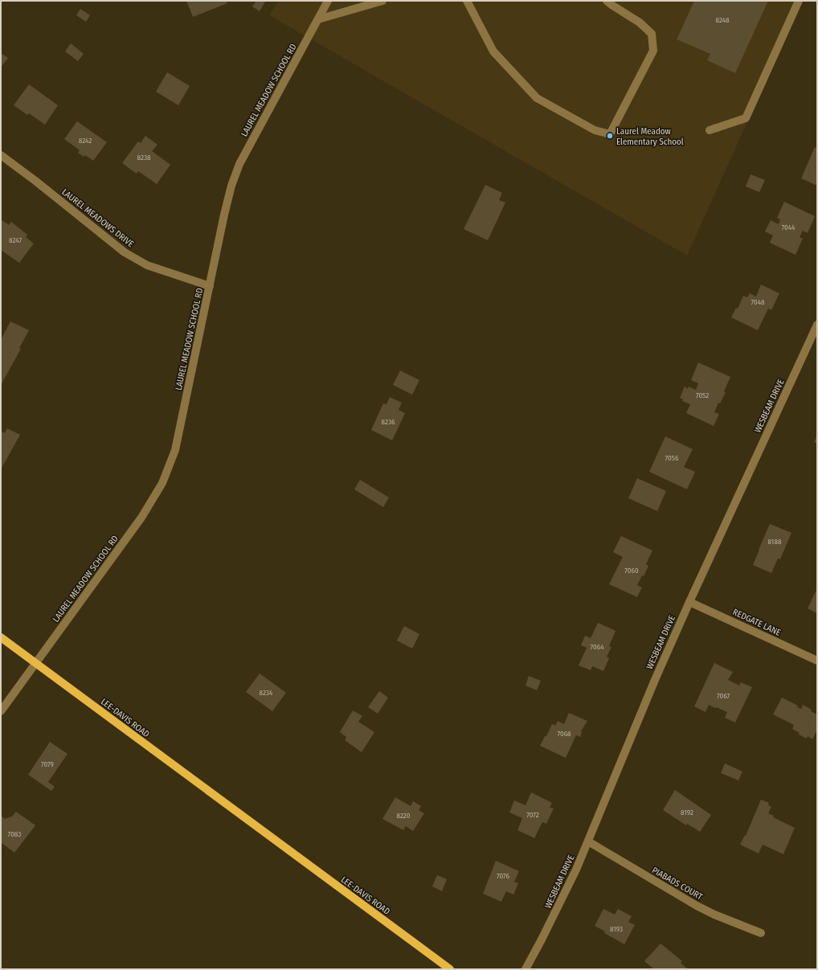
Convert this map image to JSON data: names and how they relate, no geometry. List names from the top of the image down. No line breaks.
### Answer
{"streets":{"main road":["LEE-DAVIS ROAD"],"street":["LAUREL MEADOW SCHOOL RD","LAUREL MEADOWS DRIVE","WESBEAM DRIVE","REDGATE LANE","PIABADS COURT"]},"crossings":[["LAUREL MEADOW SCHOOL RD","LAUREL MEADOWS DRIVE"],["LAUREL MEADOW SCHOOL RD","LEE-DAVIS ROAD"],["WESBEAM DRIVE","REDGATE LANE"],["WESBEAM DRIVE","PIABADS COURT"]],"places":["Laurel Meadow Elementary School"],"house_numbers":["8248","8242","8238","7044","8247","7048","7052","8236","7056","8188","7060","7064","8234","7067","7068","7079","8192","7072","8220","7083","7076","8193"]}
